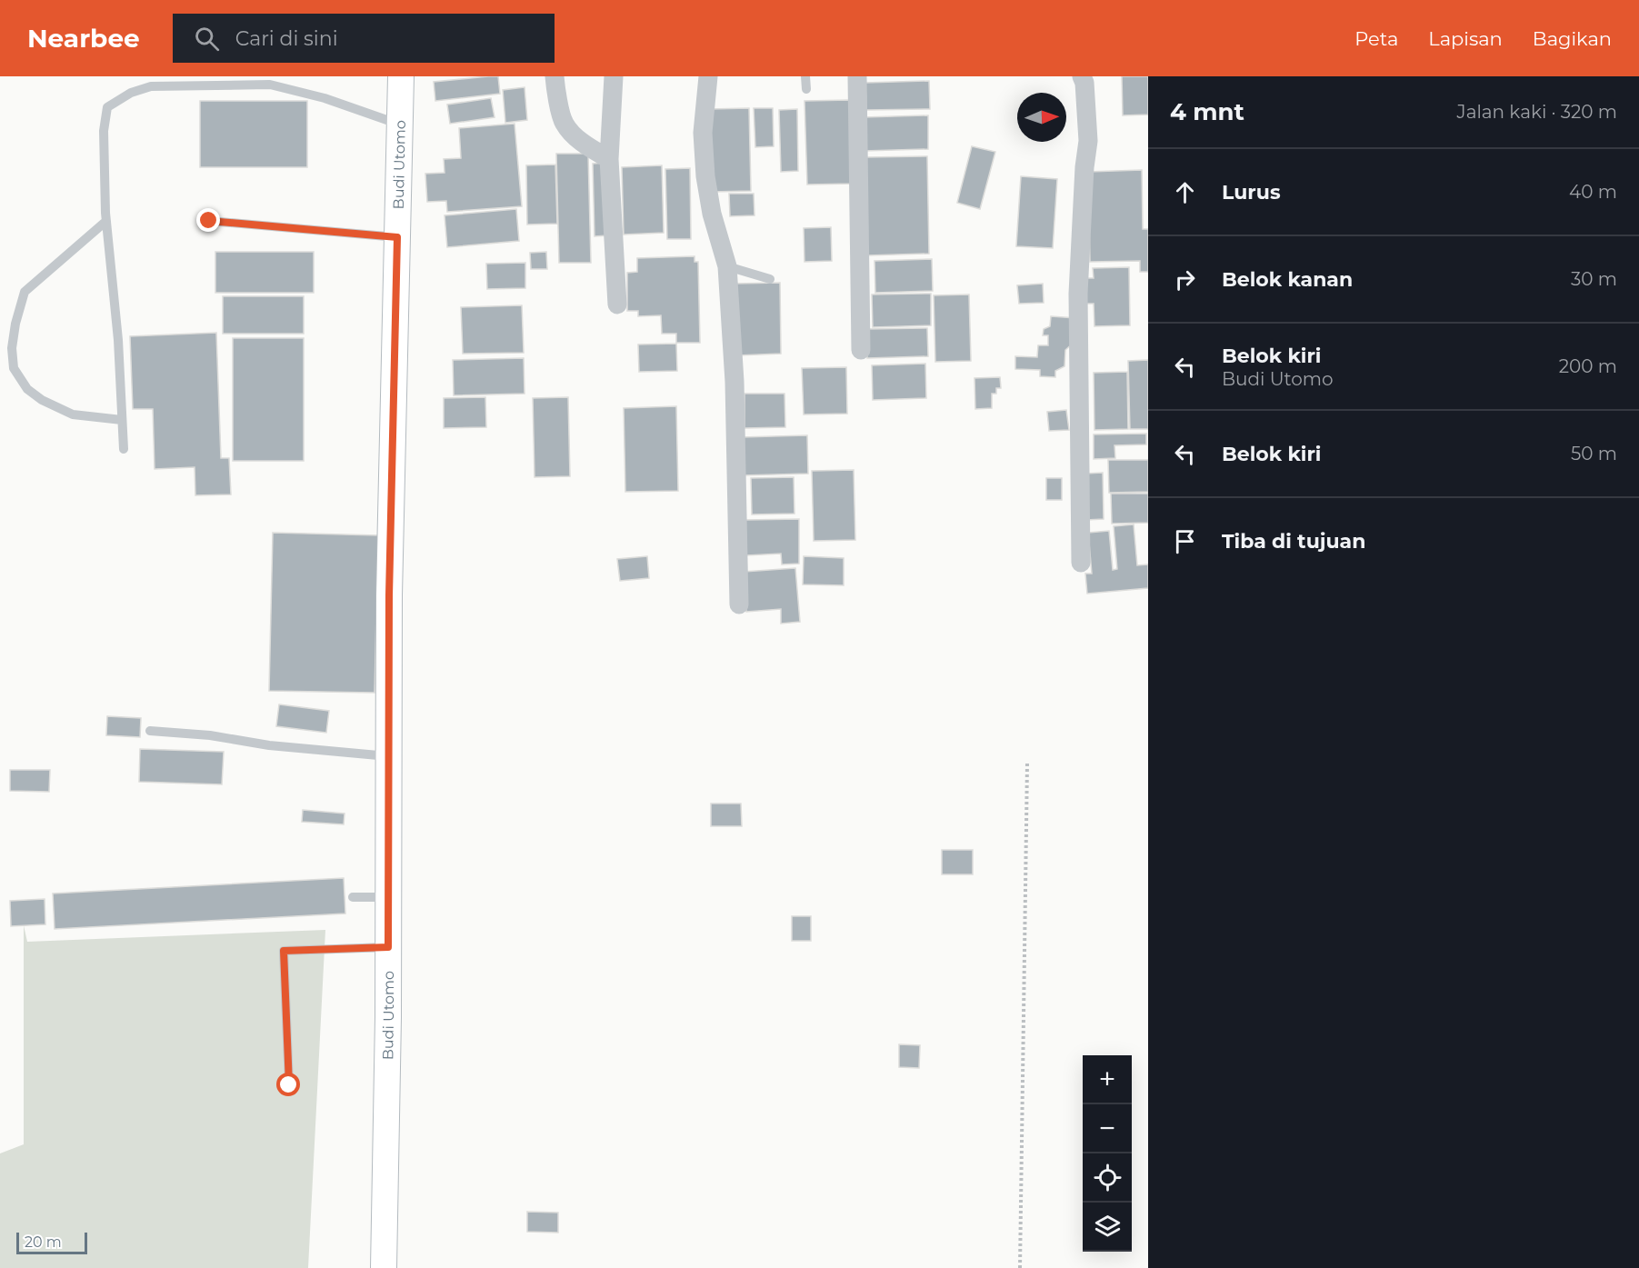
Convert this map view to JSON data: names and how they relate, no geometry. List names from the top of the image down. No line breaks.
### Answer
{"streets":{"street":["Budi Utomo"]},"scale_bar":"20 m","north":"right","page":{"header":"Nearbee","search":"Cari di sini","nav":["Peta","Lapisan","Bagikan"],"heading":["4 mnt","Jalan kaki · 320 m"],"list":[["Lurus","40 m"],["Belok kanan","30 m"],["Belok kiri","Budi Utomo","200 m"],["Belok kiri","50 m"],"Tiba di tujuan"],"map_buttons":["+","−"],"scale":"20 m"}}
